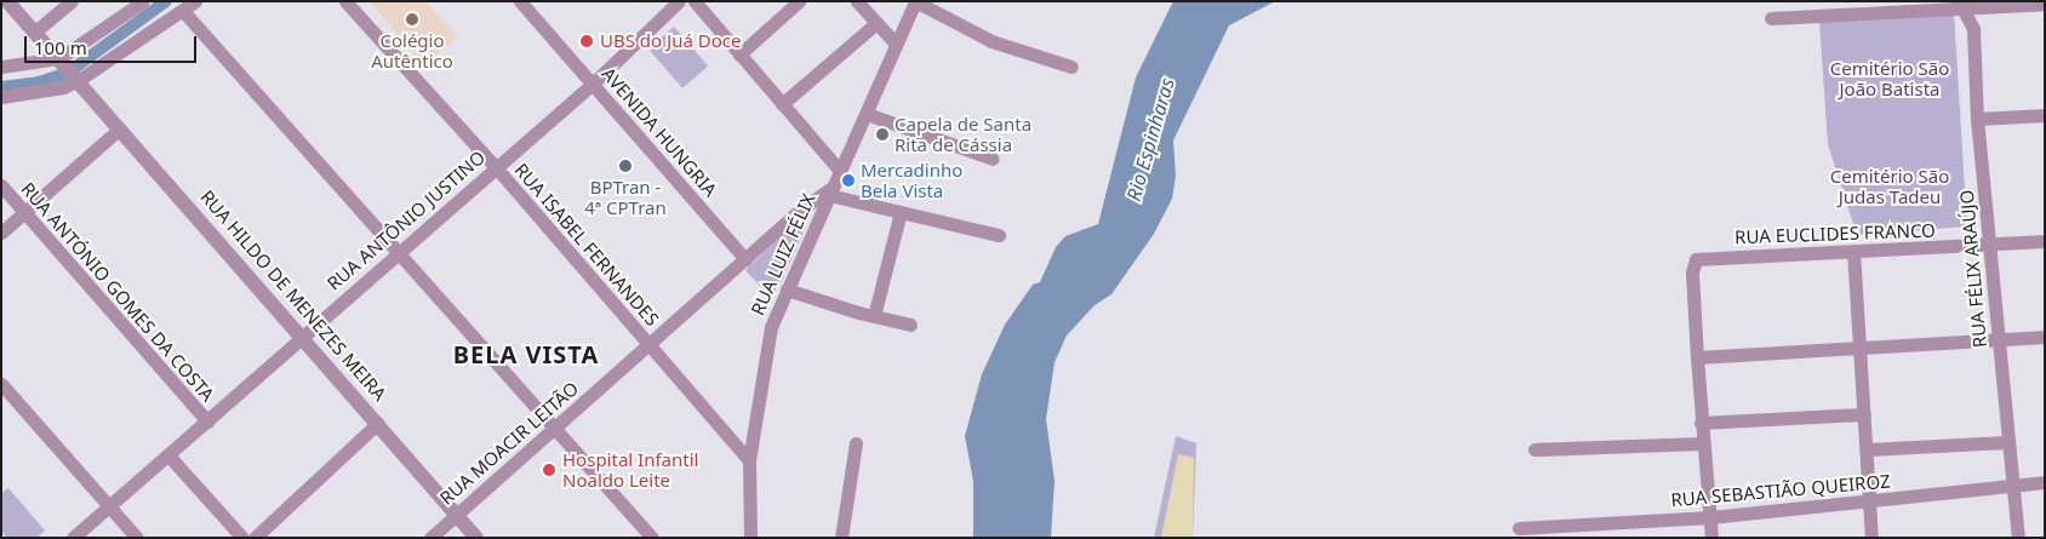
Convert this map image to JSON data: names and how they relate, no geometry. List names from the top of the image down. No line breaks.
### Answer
{"streets":{"street":["AVENIDA HUNGRIA","RUA ANTÔNIO JUSTINO","RUA EUCLIDES FRANCO","RUA ISABEL FERNANDES","RUA LUIZ FÉLIX","RUA FÉLIX ARAÚJO","RUA ANTÓNIO GOMES DA COSTA","RUA HILDO DE MENEZES MEIRA","RUA MOACIR LEITÃO","RUA SEBASTIÃO QUEIROZ"]},"crossings":[["AVENIDA HUNGRIA","RUA ANTÔNIO JUSTINO"],["AVENIDA HUNGRIA","RUA MOACIR LEITÃO"],["RUA ANTÔNIO JUSTINO","RUA ISABEL FERNANDES"],["RUA ANTÔNIO JUSTINO","RUA ANTÓNIO GOMES DA COSTA"],["RUA ANTÔNIO JUSTINO","RUA HILDO DE MENEZES MEIRA"],["RUA EUCLIDES FRANCO","RUA FÉLIX ARAÚJO"],["RUA ISABEL FERNANDES","RUA LUIZ FÉLIX"],["RUA ISABEL FERNANDES","RUA MOACIR LEITÃO"],["RUA LUIZ FÉLIX","RUA MOACIR LEITÃO"],["RUA FÉLIX ARAÚJO","RUA SEBASTIÃO QUEIROZ"],["RUA HILDO DE MENEZES MEIRA","RUA MOACIR LEITÃO"]],"districts":["BELA VISTA"],"water":["Rio Espinharas"],"parks":["Cemitério São João Batista","Cemitério São Judas Tadeu"],"places":["Colégio Autêntico","UBS do Juá Doce","Capela de Santa Rita de Cássia","BPTran - 4ª CPTran","Mercadinho Bela Vista","Hospital Infantil Noaldo Leite"],"scale_bar":"100 m"}
